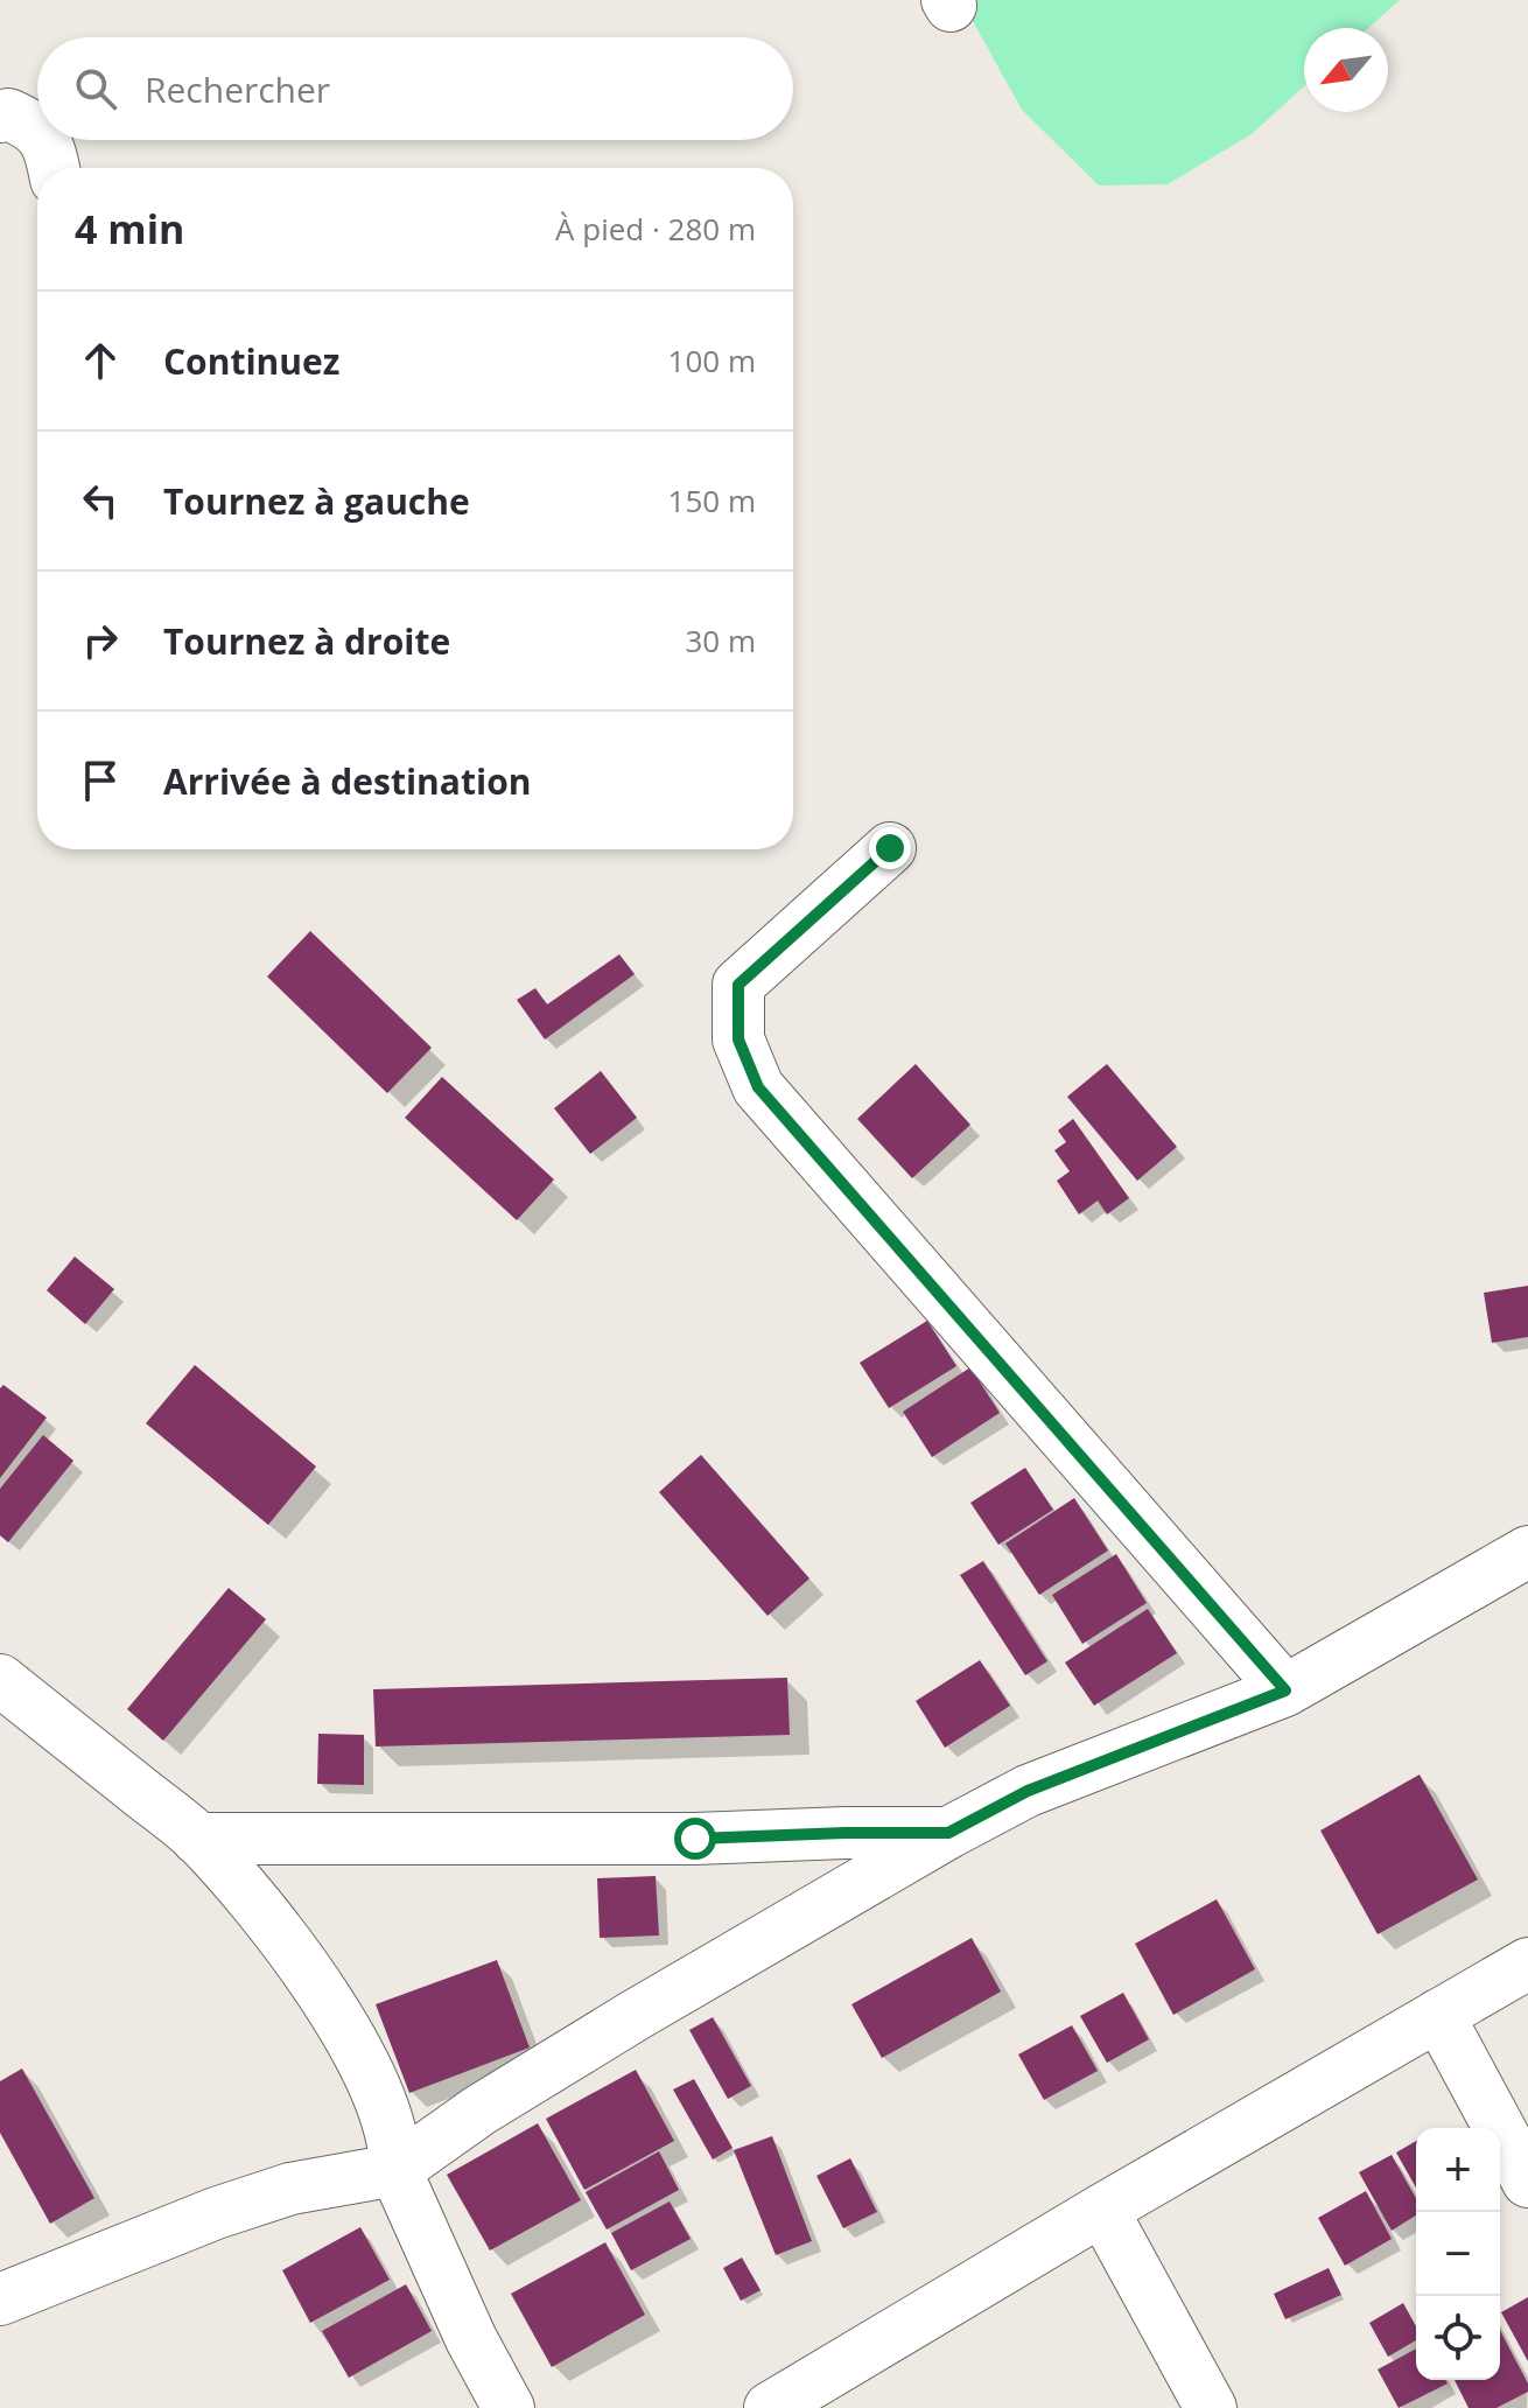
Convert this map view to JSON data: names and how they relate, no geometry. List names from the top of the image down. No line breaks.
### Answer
{"north":"bottom left","page":{"search":"Rechercher","heading":["4 min","À pied · 280 m"],"list":[["Continuez","100 m"],["Tournez à gauche","150 m"],["Tournez à droite","30 m"],"Arrivée à destination"],"map_buttons":["+","−"]}}
